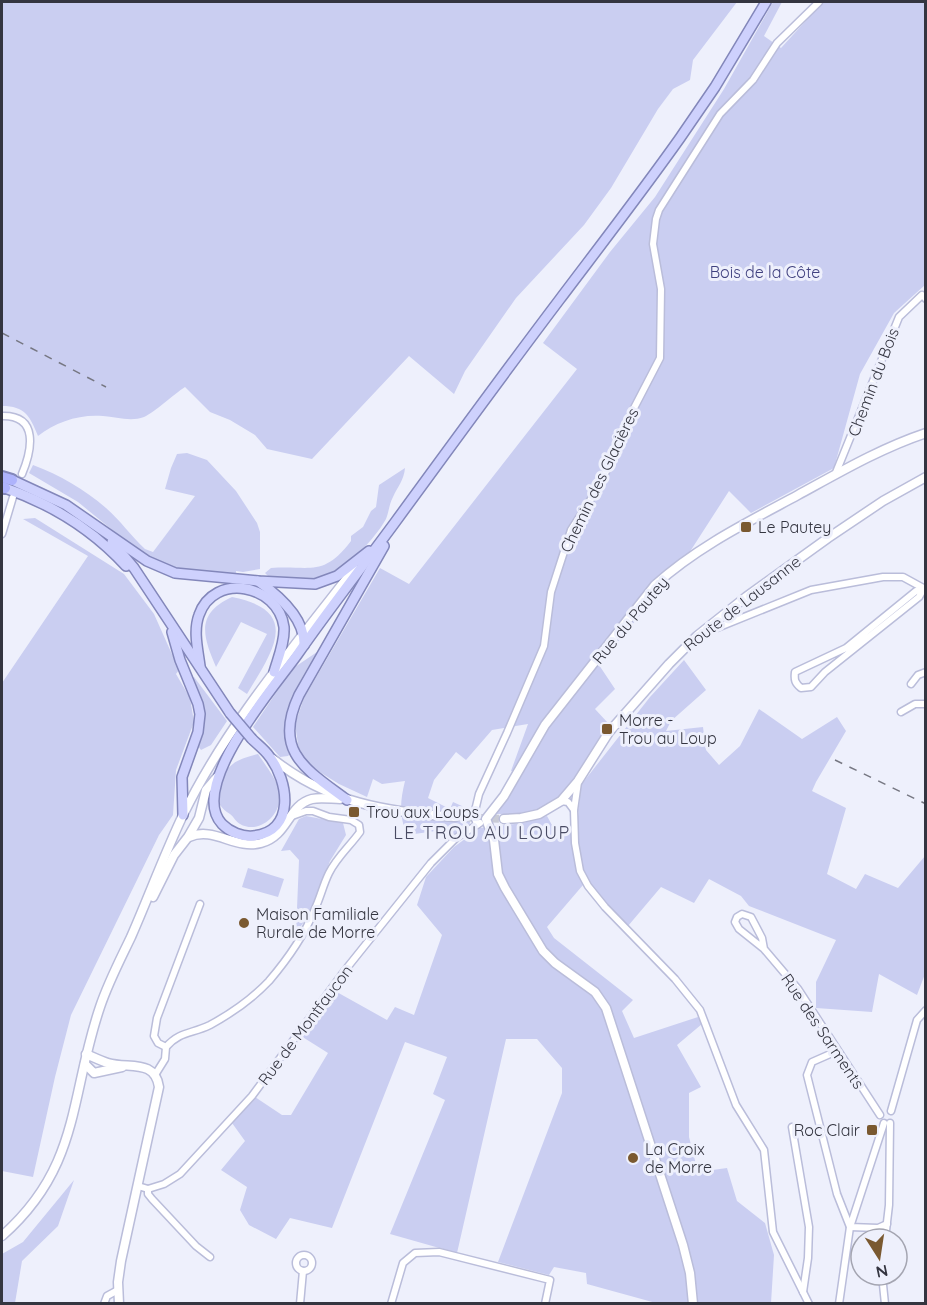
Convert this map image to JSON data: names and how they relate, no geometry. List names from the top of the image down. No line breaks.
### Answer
{"streets":{"main road":["Route de Lausanne","Rue du Pautey"],"street":["Chemin du Bois","Chemin des Glacières","Rue de Montfaucon","Rue des Sarments"]},"crossings":[["Chemin du Bois","Rue du Pautey"],["Chemin des Glacières","Rue de Montfaucon"],["Rue du Pautey","Rue de Montfaucon"]],"districts":["LE TROU AU LOUP"],"parks":["Bois de la Côte"],"places":{"transit":["Le Pautey","Morre - Trou au Loup","Trou aux Loups","Roc Clair"],"other":["Maison Familiale Rurale de Morre","La Croix de Morre"]},"north":"bottom"}
